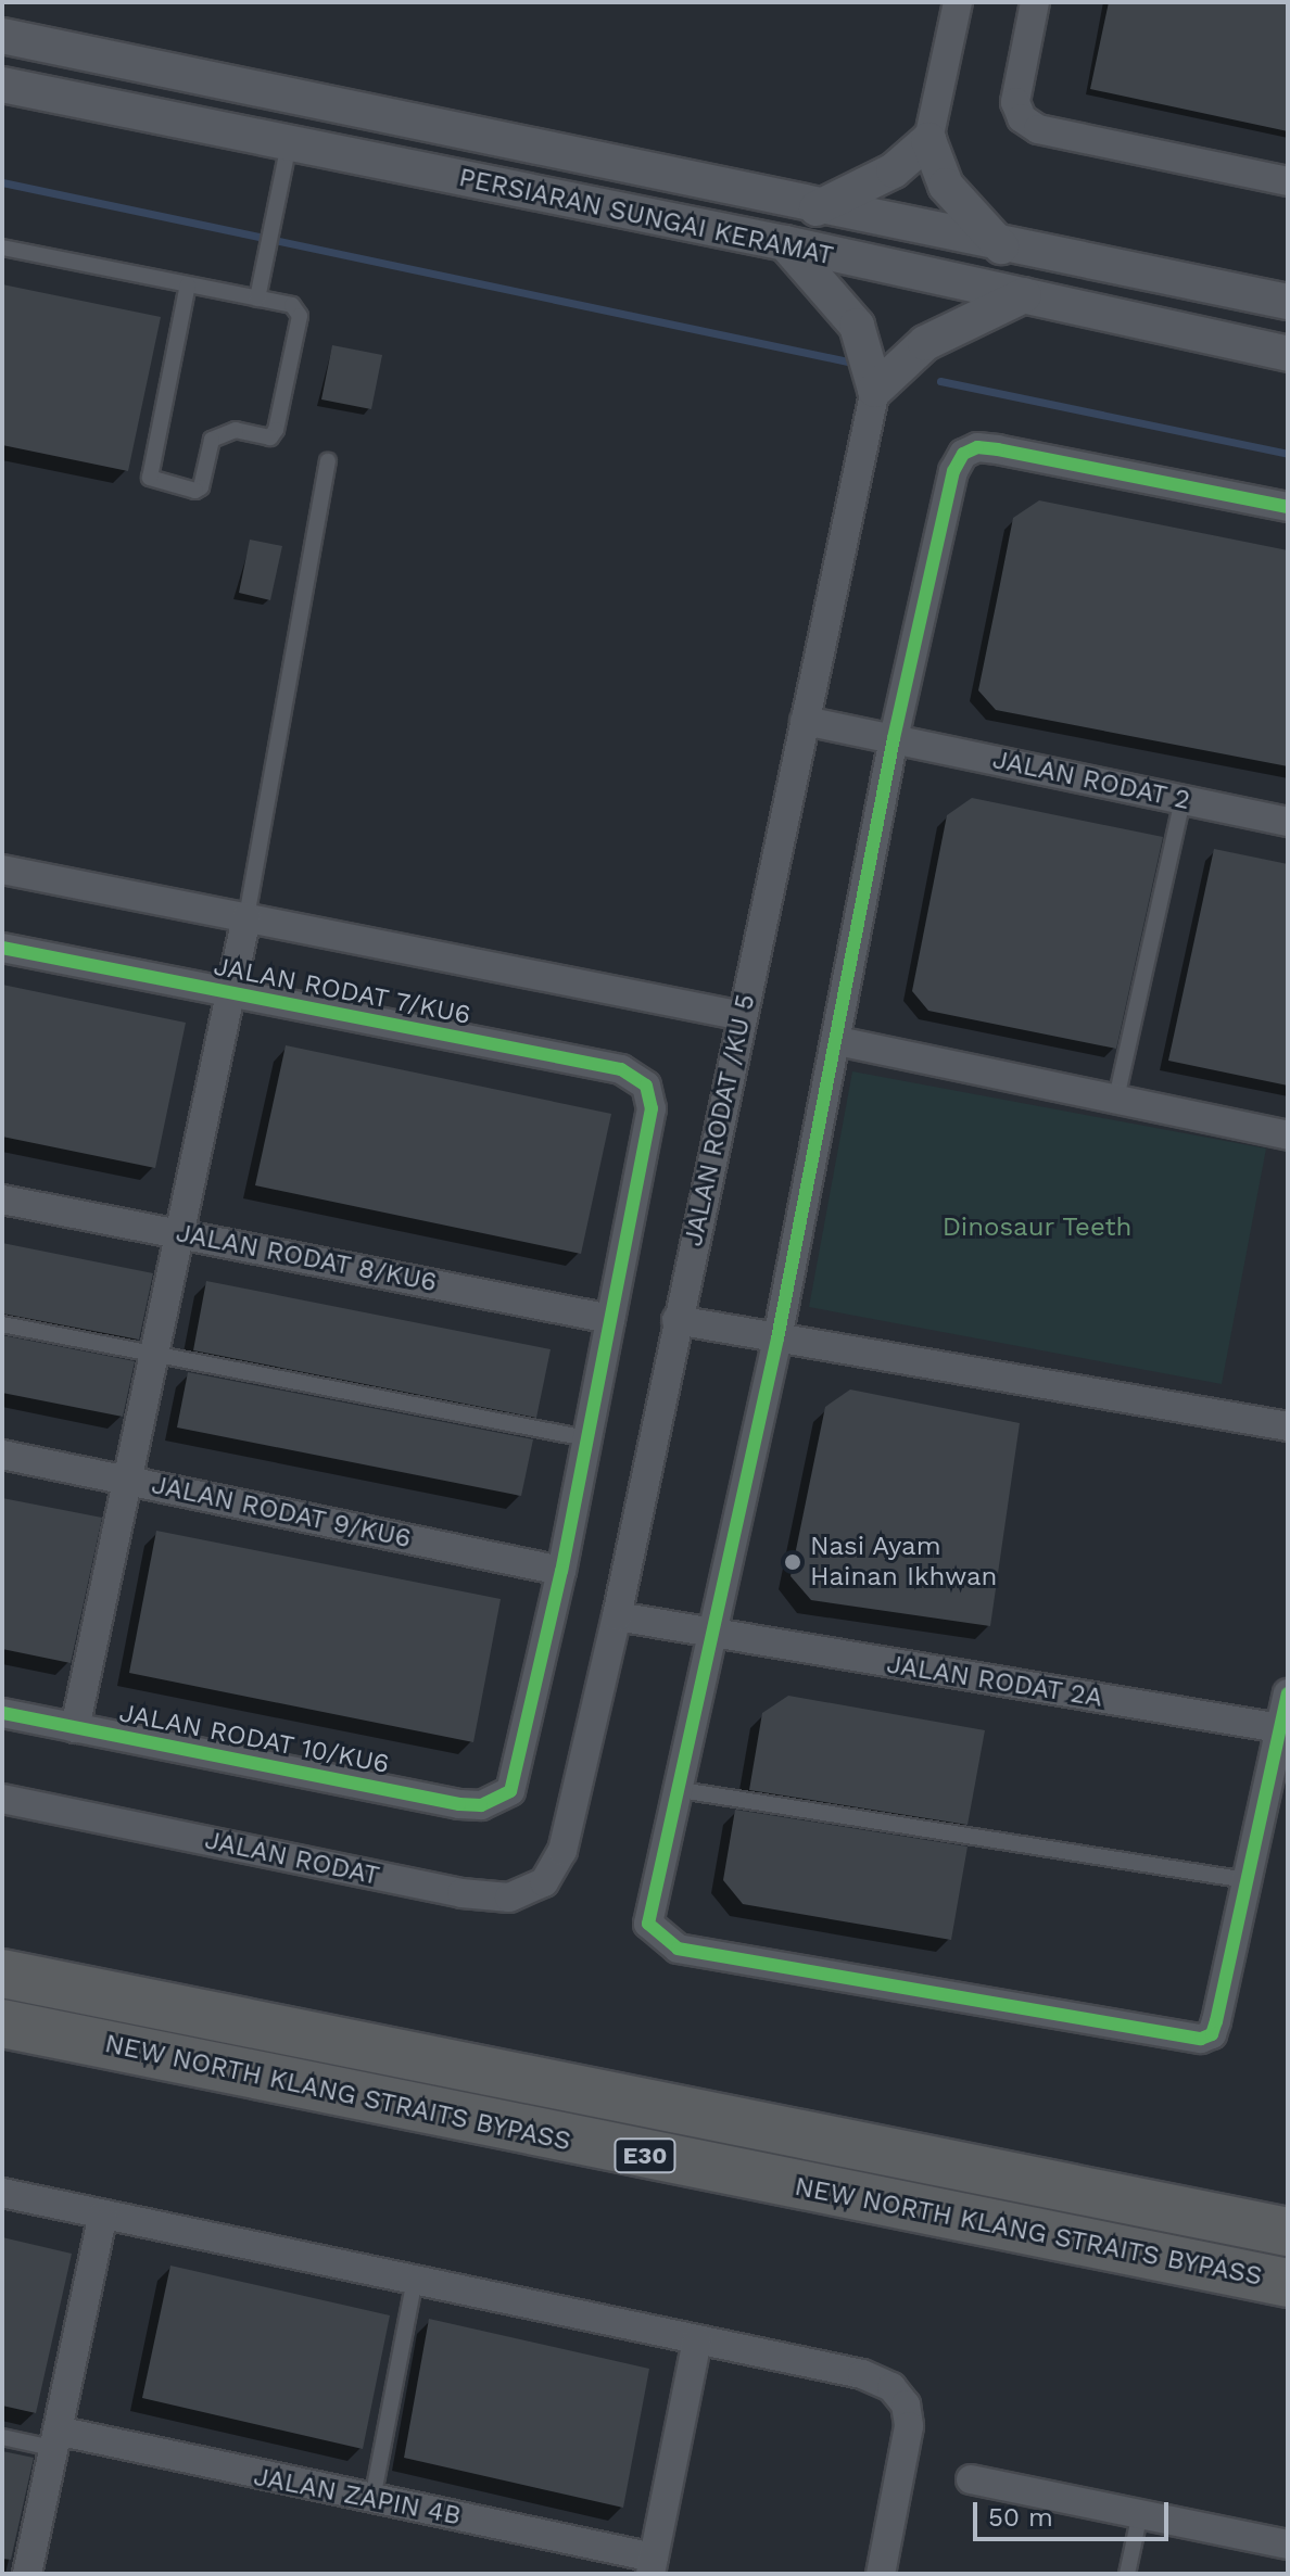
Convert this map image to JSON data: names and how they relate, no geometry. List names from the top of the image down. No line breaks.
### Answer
{"streets":{"highway":["NEW NORTH KLANG STRAITS BYPASS","E30"],"street":["PERSIARAN SUNGAI KERAMAT","JALAN RODAT 2","JALAN RODAT 7/KU6","JALAN RODAT /KU 5","JALAN RODAT 8/KU6","JALAN RODAT 9/KU6","JALAN RODAT 2A","JALAN RODAT 10/KU6","JALAN RODAT","JALAN ZAPIN 4B"]},"crossings":[["JALAN RODAT 2","JALAN RODAT /KU 5"],["JALAN RODAT 7/KU6","JALAN RODAT 8/KU6"],["JALAN RODAT /KU 5","JALAN RODAT 2A"],["JALAN RODAT /KU 5","JALAN RODAT"],["JALAN RODAT 9/KU6","JALAN RODAT 10/KU6"]],"parks":["Dinosaur Teeth"],"places":["Nasi Ayam Hainan Ikhwan"],"scale_bar":"50 m"}
